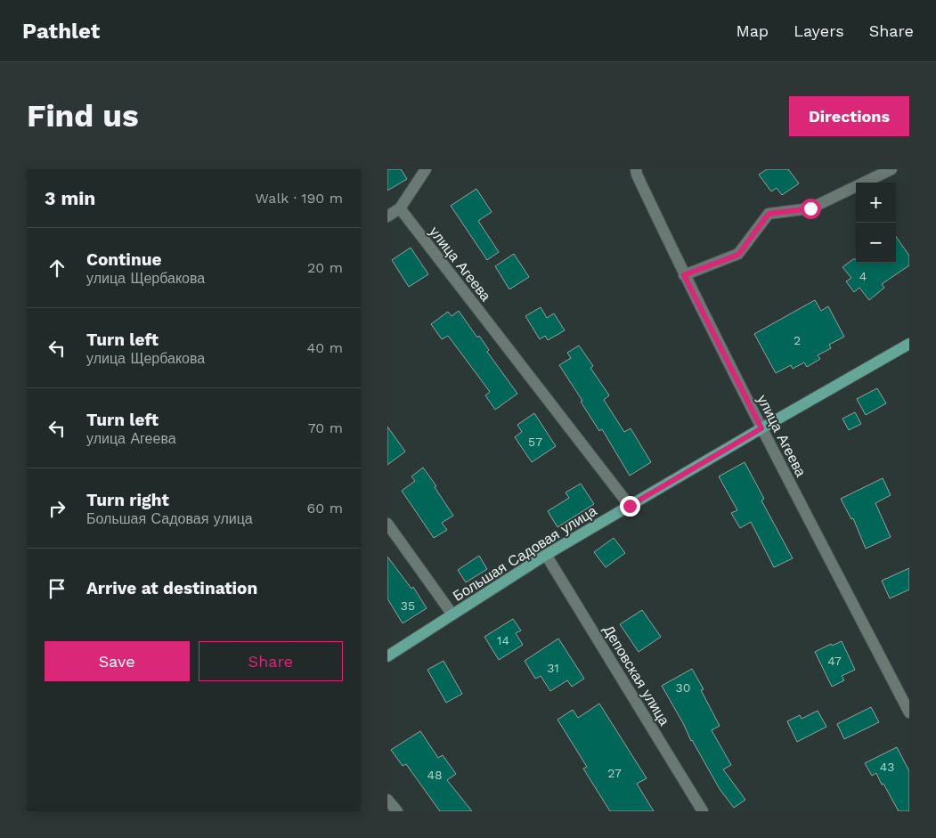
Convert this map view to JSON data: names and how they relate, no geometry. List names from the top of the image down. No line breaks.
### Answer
{"streets":{"main road":["Большая Садовая улица"],"street":["улица Агеева","Деповская улица"]},"crossings":[["улица Агеева","Большая Садовая улица"],["Большая Садовая улица","Деповская улица"]],"house_numbers":["4","2","57","35","14","47","31","30","43","27","48"],"page":{"header":"Pathlet","nav":["Map","Layers","Share"],"buttons":["Directions",["Save","Share"]],"title":"Find us","heading":["3 min","Walk · 190 m"],"map_buttons":["+","−"],"list":[["Continue","улица Щербакова","20 m"],["Turn left","улица Щербакова","40 m"],["Turn left","улица Агеева","70 m"],["Turn right","Большая Садовая улица","60 m"],"Arrive at destination"]}}
